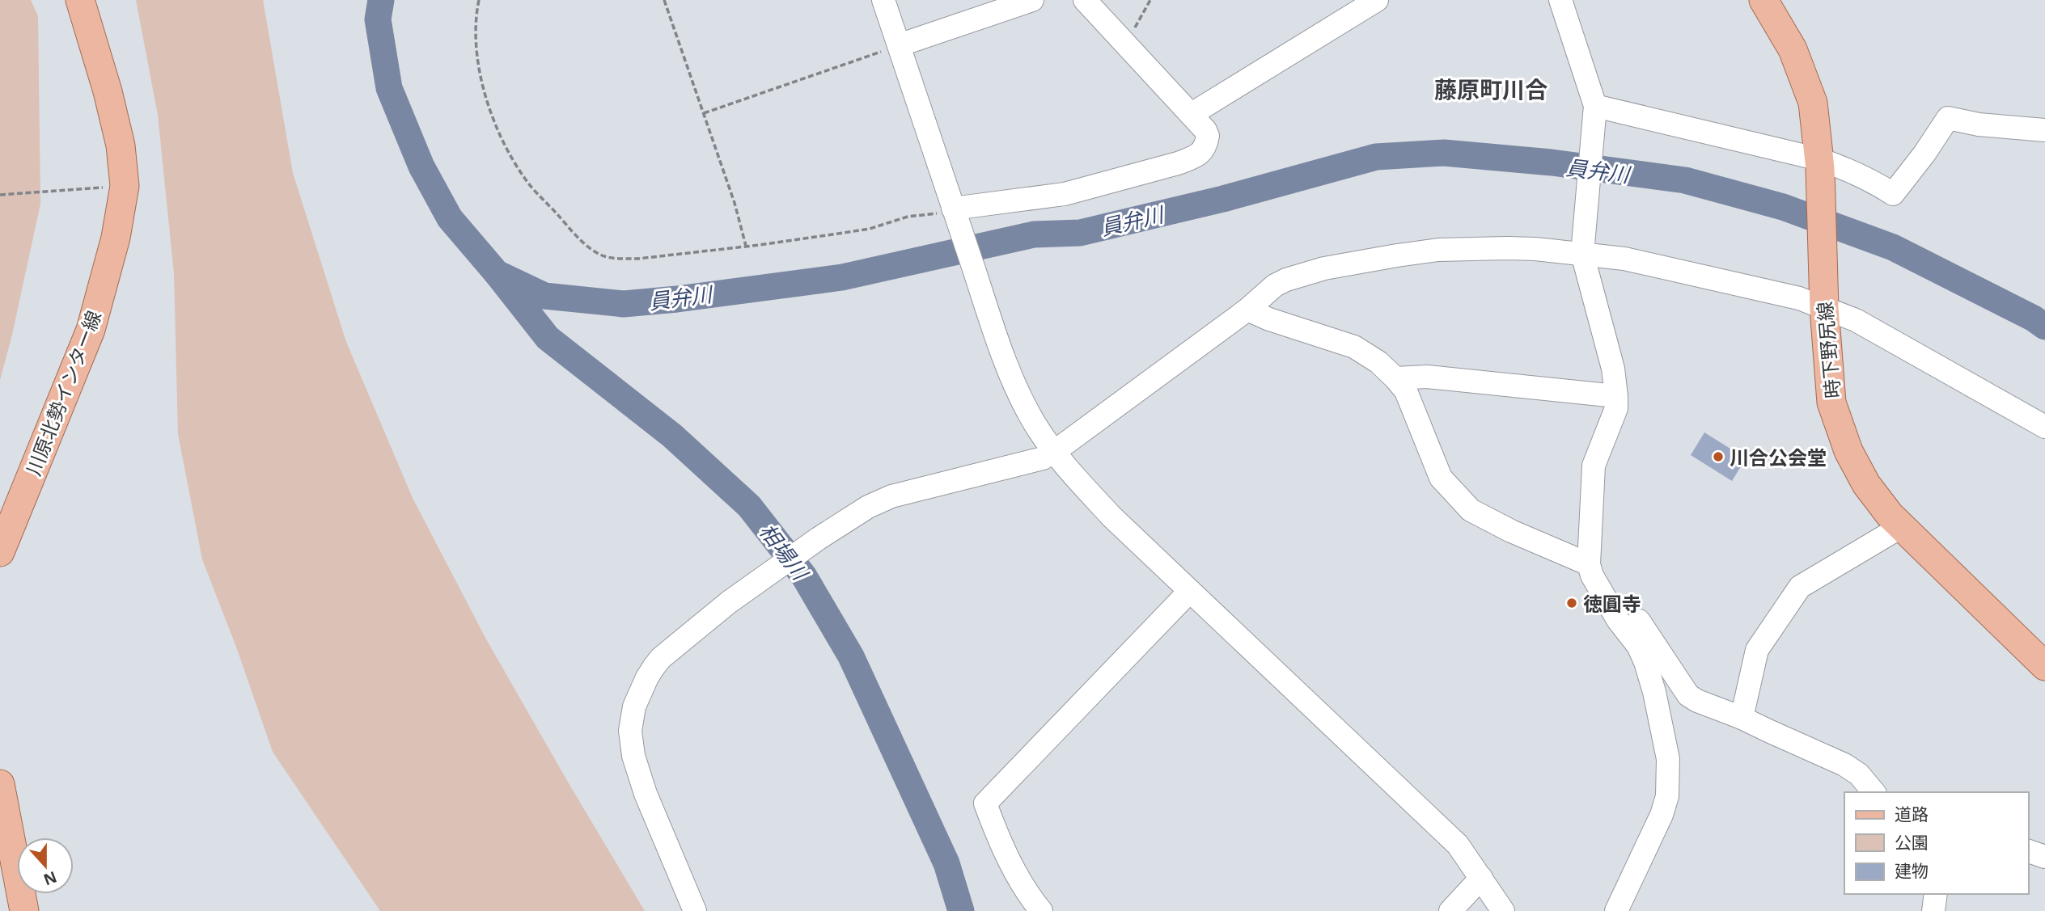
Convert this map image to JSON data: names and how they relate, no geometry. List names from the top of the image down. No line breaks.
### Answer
{"streets":{"main road":["時下野尻線","川原北勢インター線"]},"districts":["藤原町川合"],"water":["員弁川","相場川"],"places":["川合公会堂","徳圓寺"],"legend":["道路","公園","建物"],"north":"bottom"}
